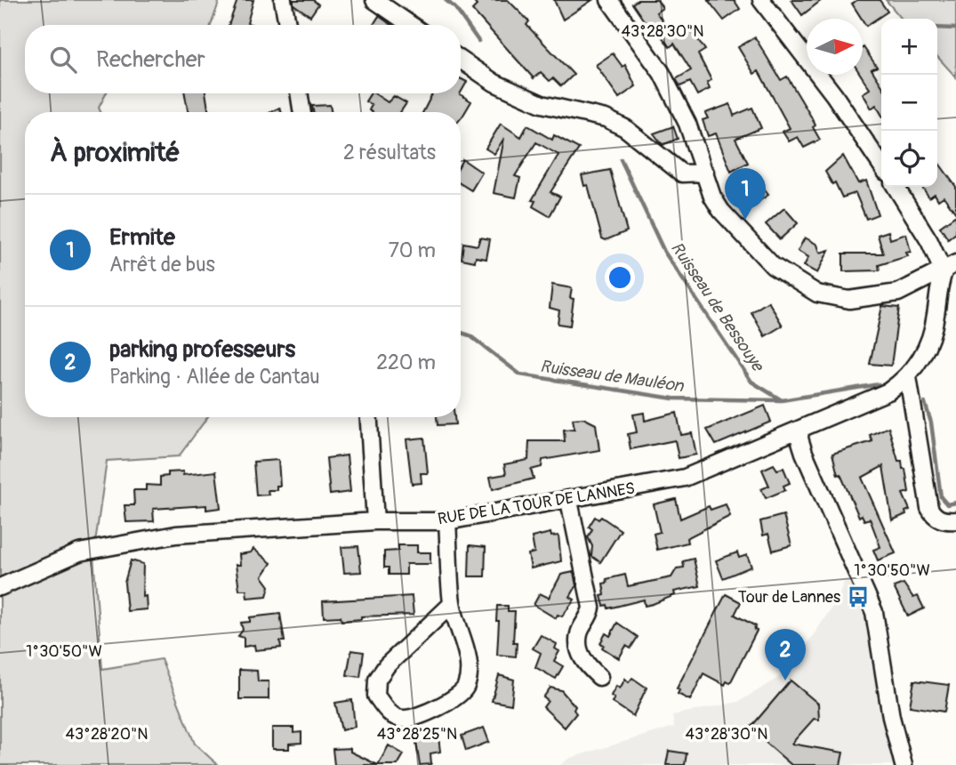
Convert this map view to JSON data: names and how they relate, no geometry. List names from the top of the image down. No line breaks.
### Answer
{"streets":{"street":["RUE DE LA TOUR DE LANNES"]},"water":["Ruisseau de Bessouye","Ruisseau de Mauléon"],"places":{"bus stop":["Tour de Lannes"]},"north":"right","page":{"map_buttons":["+","−"],"search":"Rechercher","heading":["À proximité","2 résultats"],"pins":["1","2"],"list":[{"mark":"1","name":"Ermite","note":"Arrêt de bus","value":"70 m"},{"mark":"2","name":"parking professeurs","note":"Parking · Allée de Cantau","value":"220 m"}]},"coordinates":["43°28'30\"N","1°30'50\"W","43°28'20\"N","43°28'25\"N"]}
